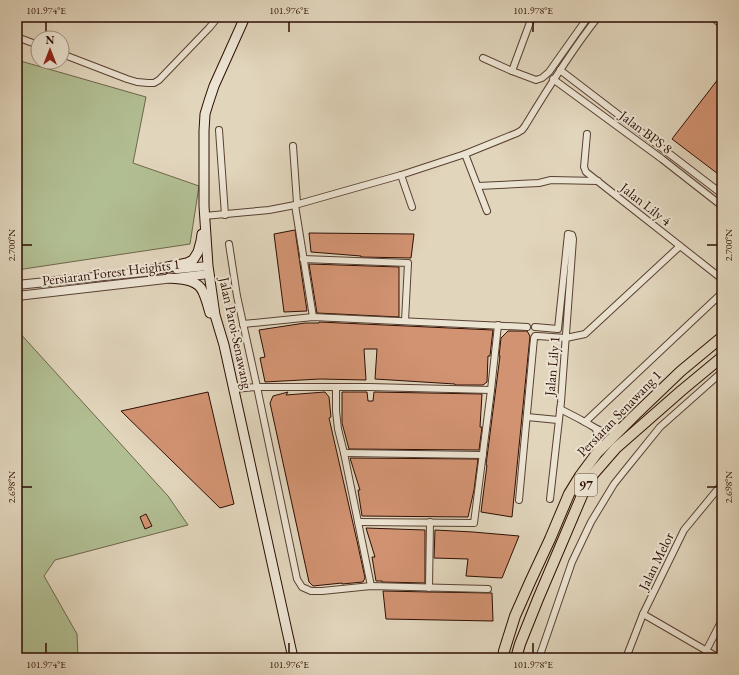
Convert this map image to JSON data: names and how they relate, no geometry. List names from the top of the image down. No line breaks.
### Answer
{"streets":{"main road":["Jalan Paroi-Senawang","Persiaran Senawang 1","97"],"street":["Jalan BPS 8","Jalan Lily 4","Persiaran Forest Heights 1","Jalan Lily 1","Jalan Melor"]},"crossings":[["Persiaran Forest Heights 1","Jalan Paroi-Senawang"]],"north":"top","coordinates":["101.974°E","101.976°E","101.978°E","2.700°N","2.698°N"]}
